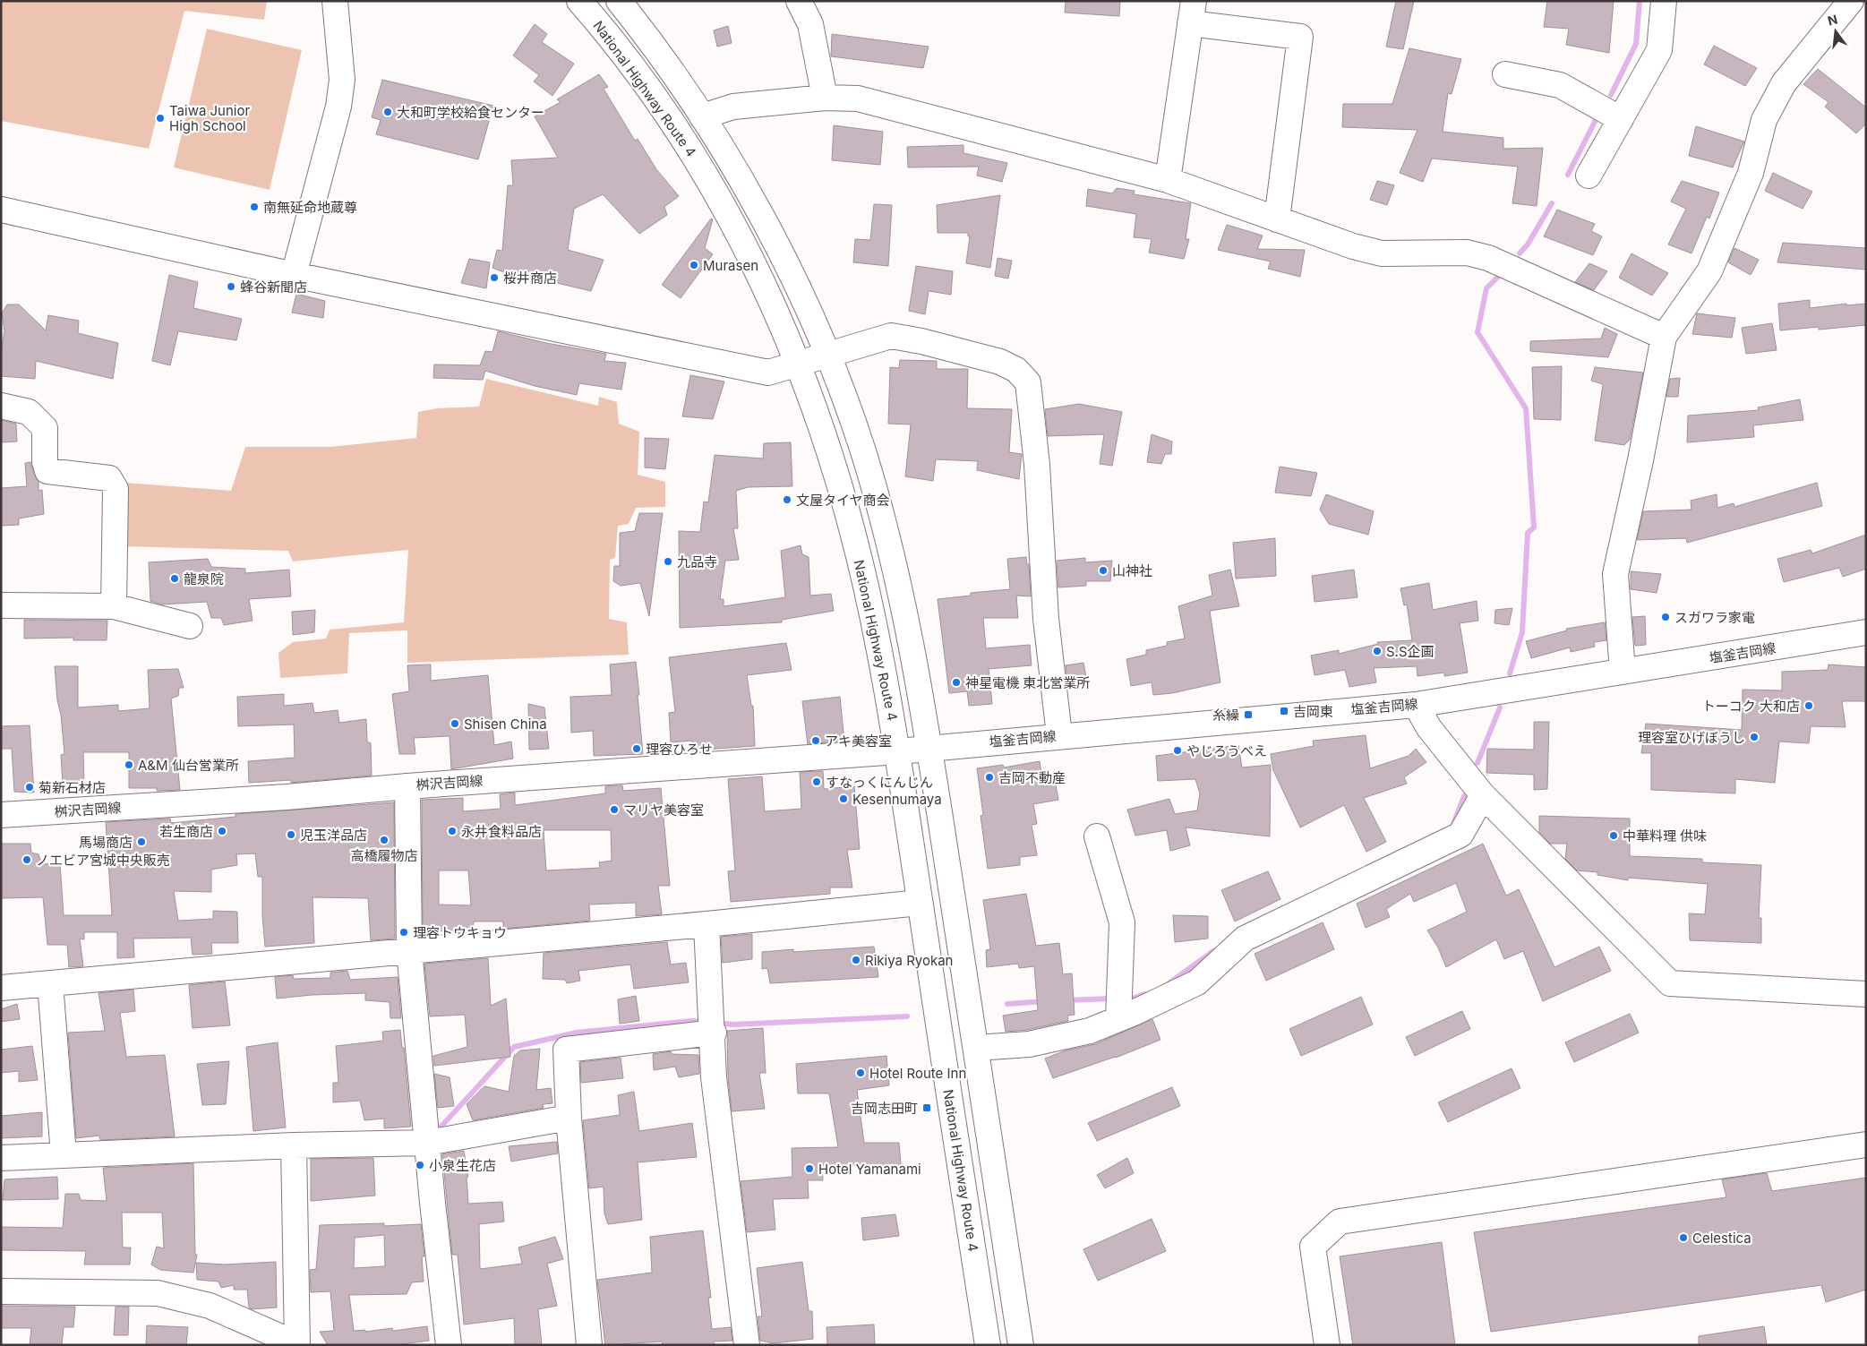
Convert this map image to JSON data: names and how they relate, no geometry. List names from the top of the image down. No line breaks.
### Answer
{"streets":{"main road":["National Highway Route 4","塩釜吉岡線","桝沢吉岡線"]},"crossings":[["National Highway Route 4","塩釜吉岡線"],["National Highway Route 4","桝沢吉岡線"],["塩釜吉岡線","桝沢吉岡線"]],"places":{"other":["大和町学校給食センター","Taiwa Junior High School","南無延命地蔵尊","Murasen","桜井商店","蜂谷新聞店","文屋タイヤ商会","九品寺","山神社","龍泉院","スガワラ家電","S.S企画","神星電機 東北営業所","トーコク 大和店","Shisen China","理容室ひげぼうし","アキ美容室","理容ひろせ","やじろうべえ","A&M 仙台営業所","吉岡不動産","すなっくにんじん","菊新石材店","Kesennumaya","マリヤ美容室","若生商店","永井食料品店","児玉洋品店","中華料理 供味","高橋履物店","馬場商店","ノエビア宮城中央販売","理容トウキョウ","Rikiya Ryokan","Hotel Route Inn","小泉生花店","Hotel Yamanami","Celestica"],"transit":["吉岡東","糸繰","吉岡志田町"]},"north":"top"}
